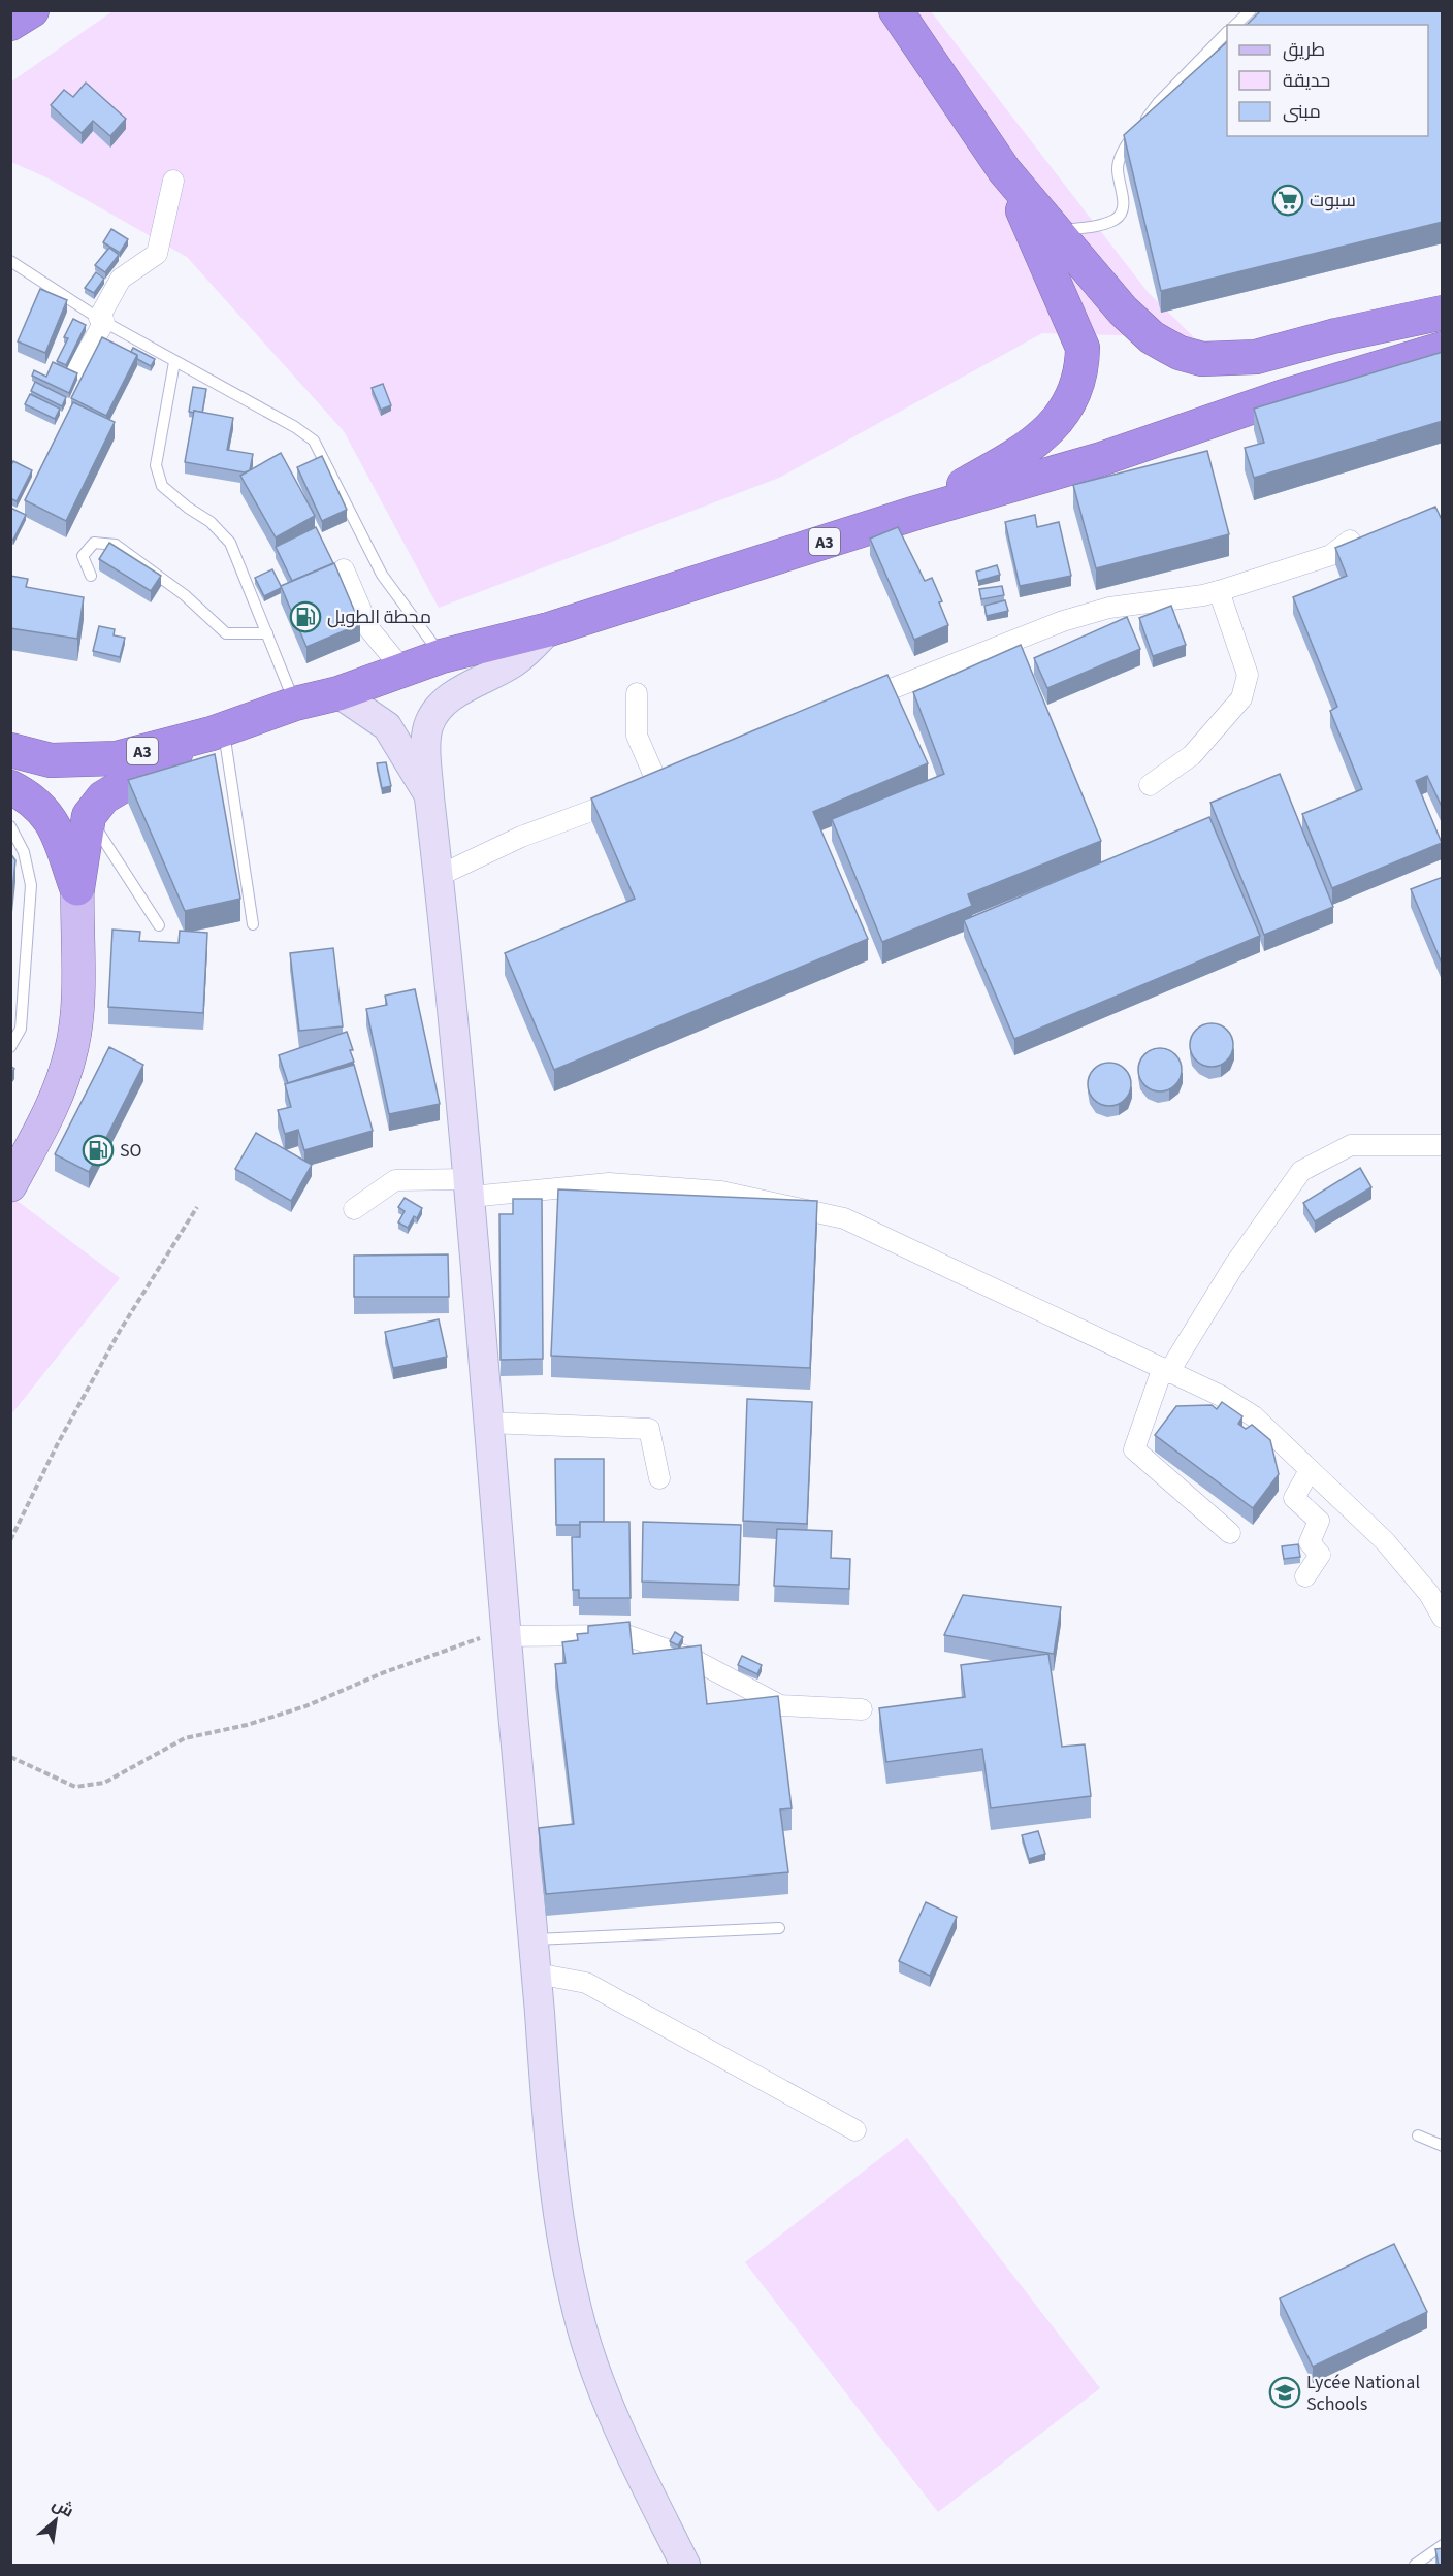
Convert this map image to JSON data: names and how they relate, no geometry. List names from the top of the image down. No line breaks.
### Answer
{"streets":{"highway":["A3"]},"places":{"supermarket":["سبوت"],"fuel station":["محطة الطويل","SO"],"school or university":["Lycée National Schools"]},"legend":["طريق","حديقة","مبنى"],"north":"top right"}
